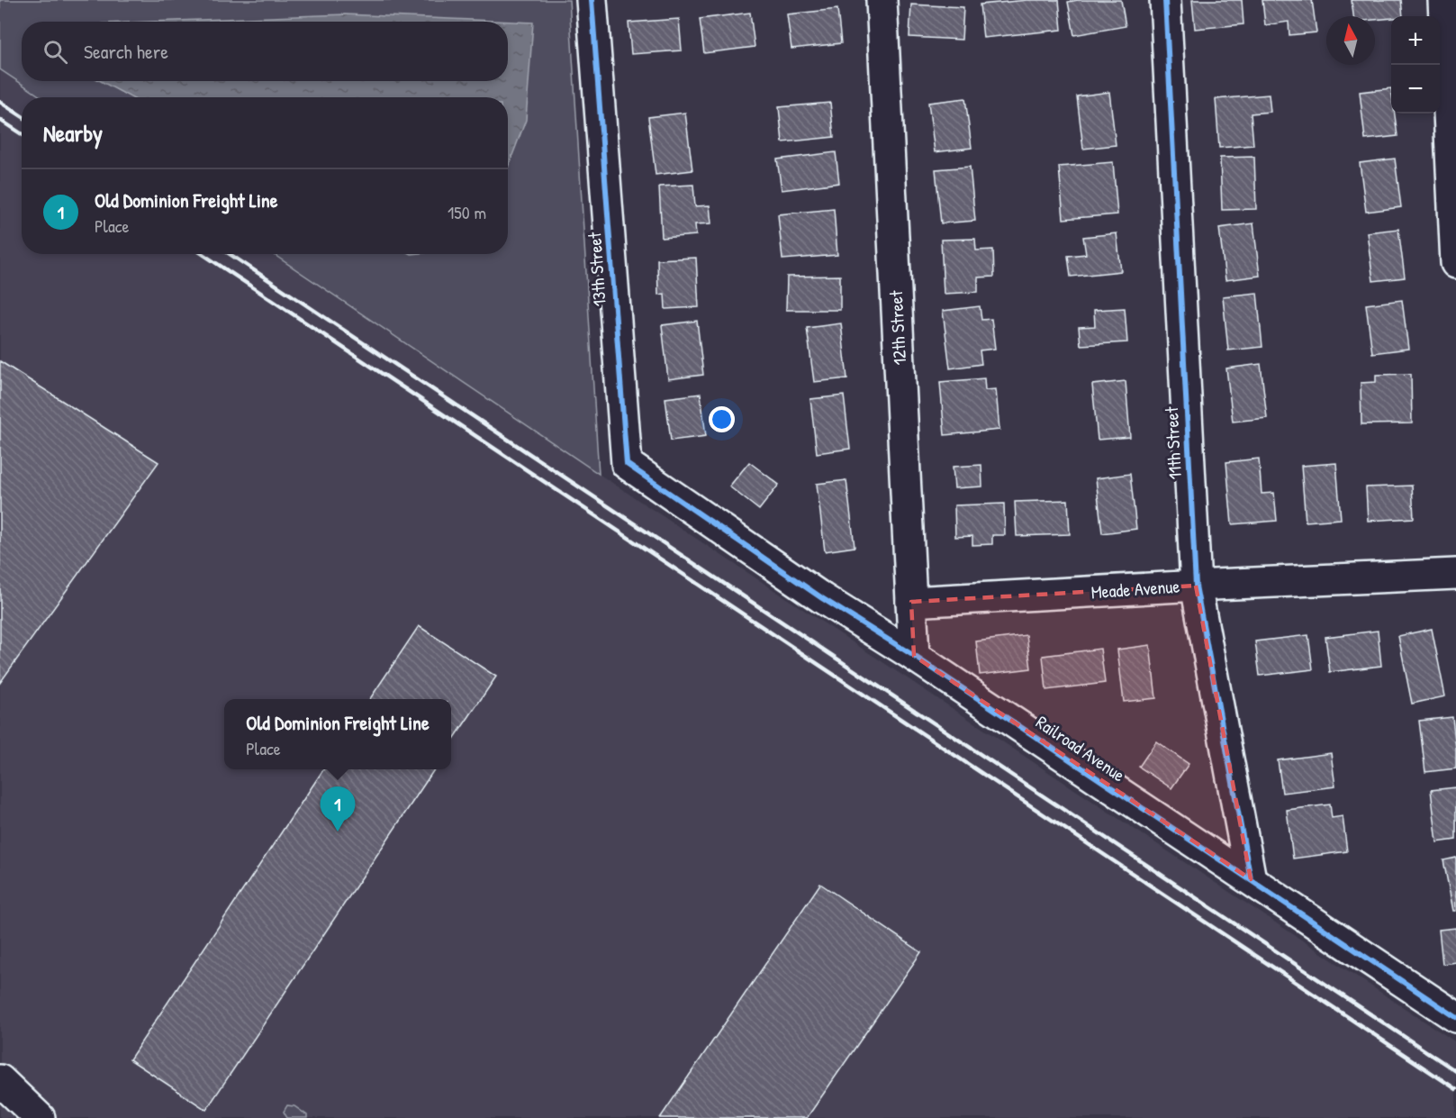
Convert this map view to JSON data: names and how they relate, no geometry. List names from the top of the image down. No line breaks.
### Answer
{"streets":{"street":["13th Street","12th Street","11th Street","Meade Avenue","Railroad Avenue"]},"crossings":[["13th Street","Railroad Avenue"],["12th Street","Meade Avenue"],["12th Street","Railroad Avenue"],["11th Street","Meade Avenue"],["11th Street","Railroad Avenue"]],"north":"top","page":{"map_buttons":["+","−"],"search":"Search here","heading":"Nearby","list":[{"mark":"1","name":"Old Dominion Freight Line","note":"Place","value":"150 m"}],"popup":["Old Dominion Freight Line","Place"],"pins":"1"}}
